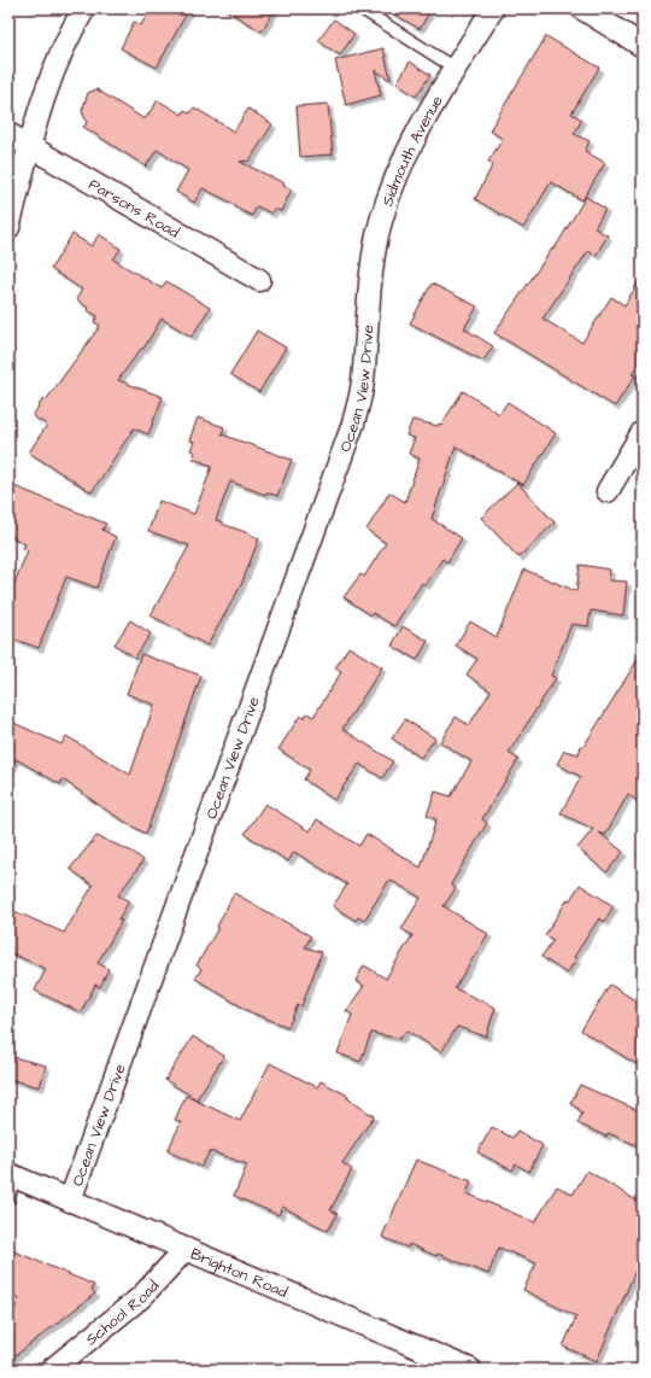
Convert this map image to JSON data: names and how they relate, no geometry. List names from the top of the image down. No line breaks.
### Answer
{"streets":{"street":["Sidmouth Avenue","Parsons Road","Ocean View Drive","Brighton Road","School Road"]},"crossings":[["Sidmouth Avenue","Ocean View Drive"],["Ocean View Drive","Brighton Road"],["Brighton Road","School Road"]]}
